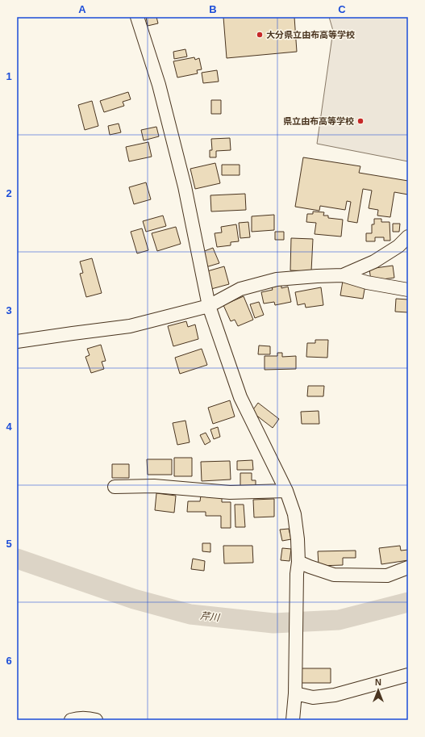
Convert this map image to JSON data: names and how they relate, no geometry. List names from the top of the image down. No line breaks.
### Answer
{"water":["芹川"],"places":["大分県立由布高等学校","県立由布高等学校"],"north":"top","grid":{"columns":["A","B","C"],"rows":["1","2","3","4","5","6"]}}
